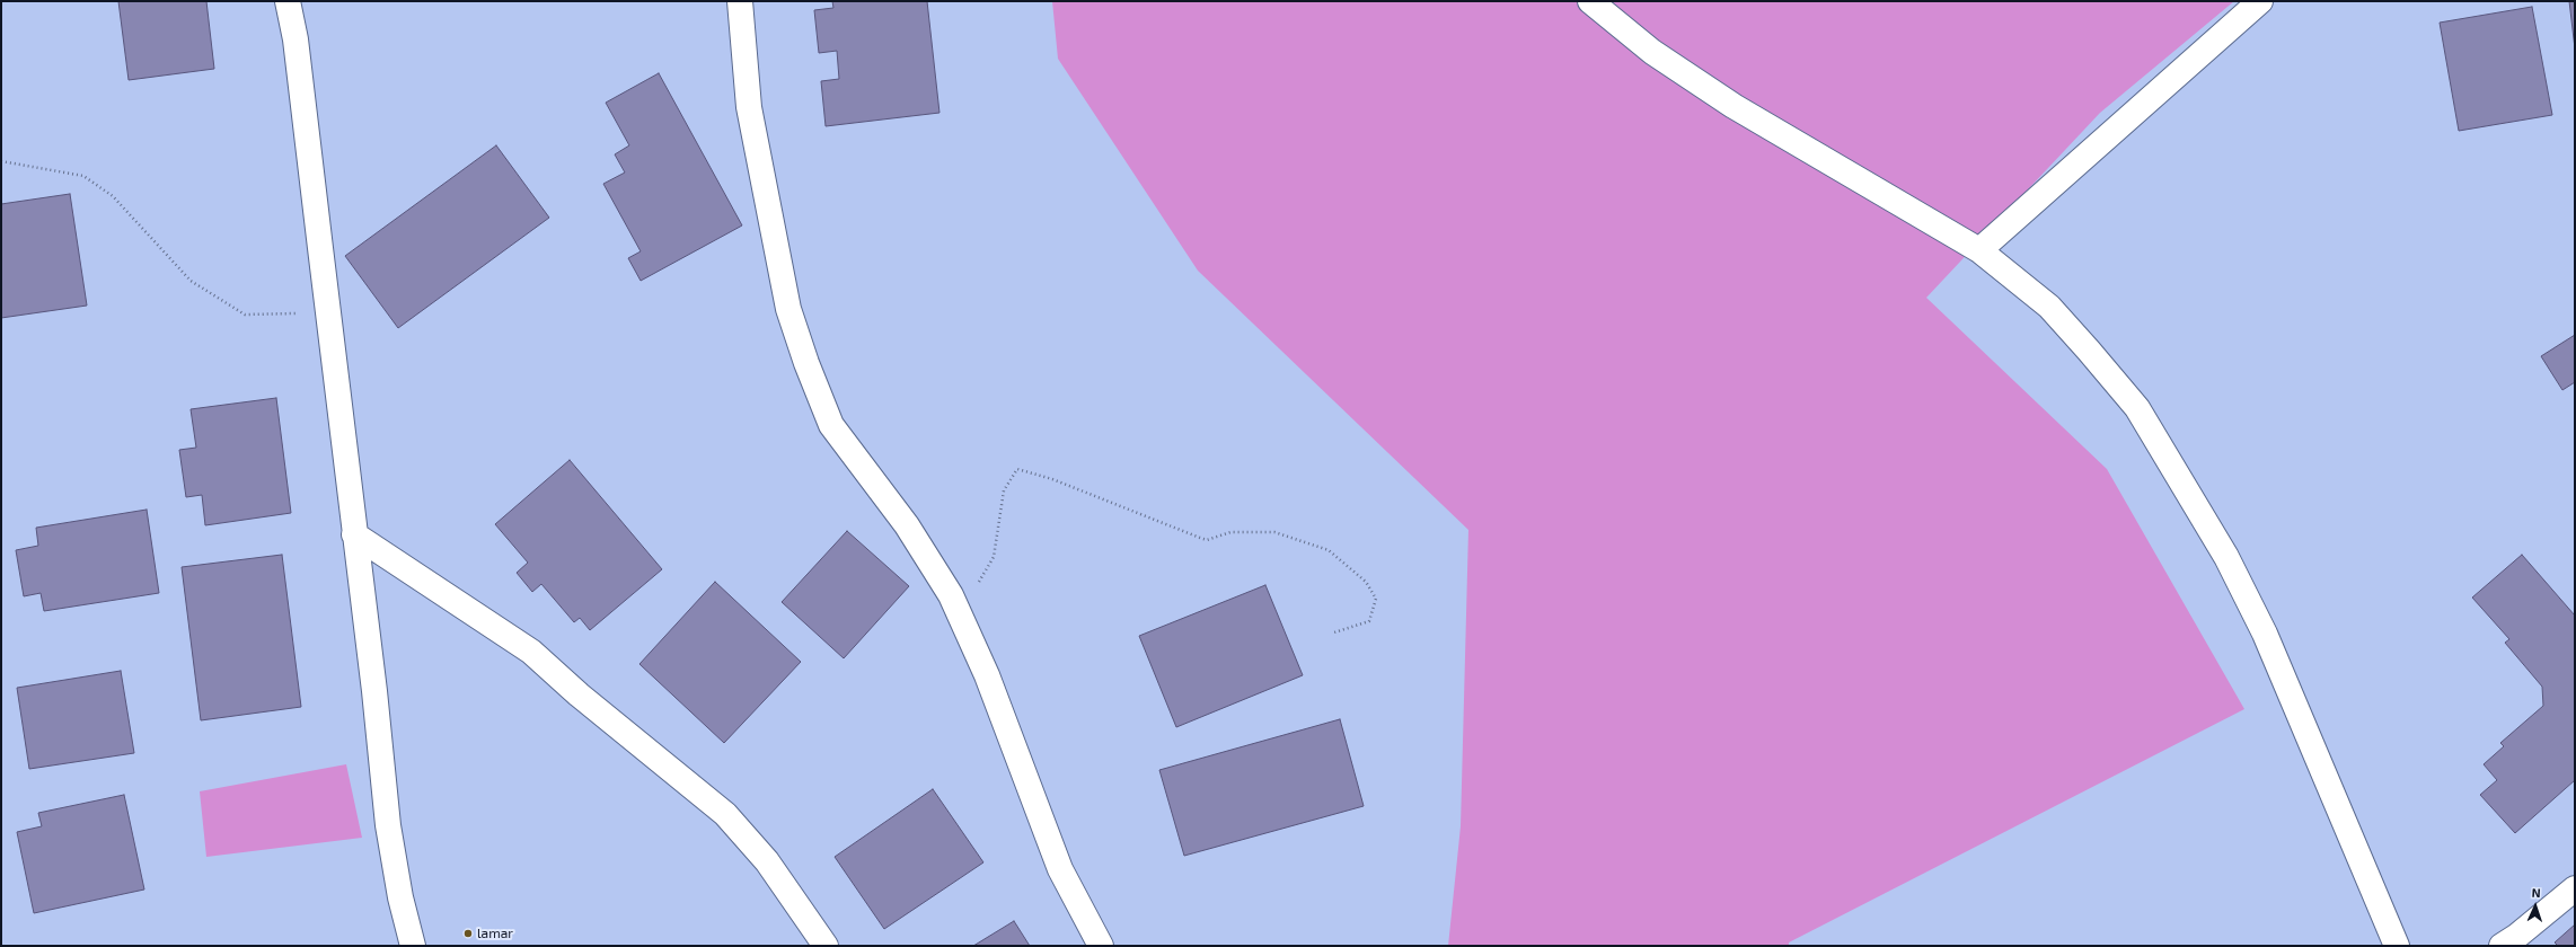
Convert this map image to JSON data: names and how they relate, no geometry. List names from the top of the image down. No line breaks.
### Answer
{"places":["lamar"],"north":"top"}
